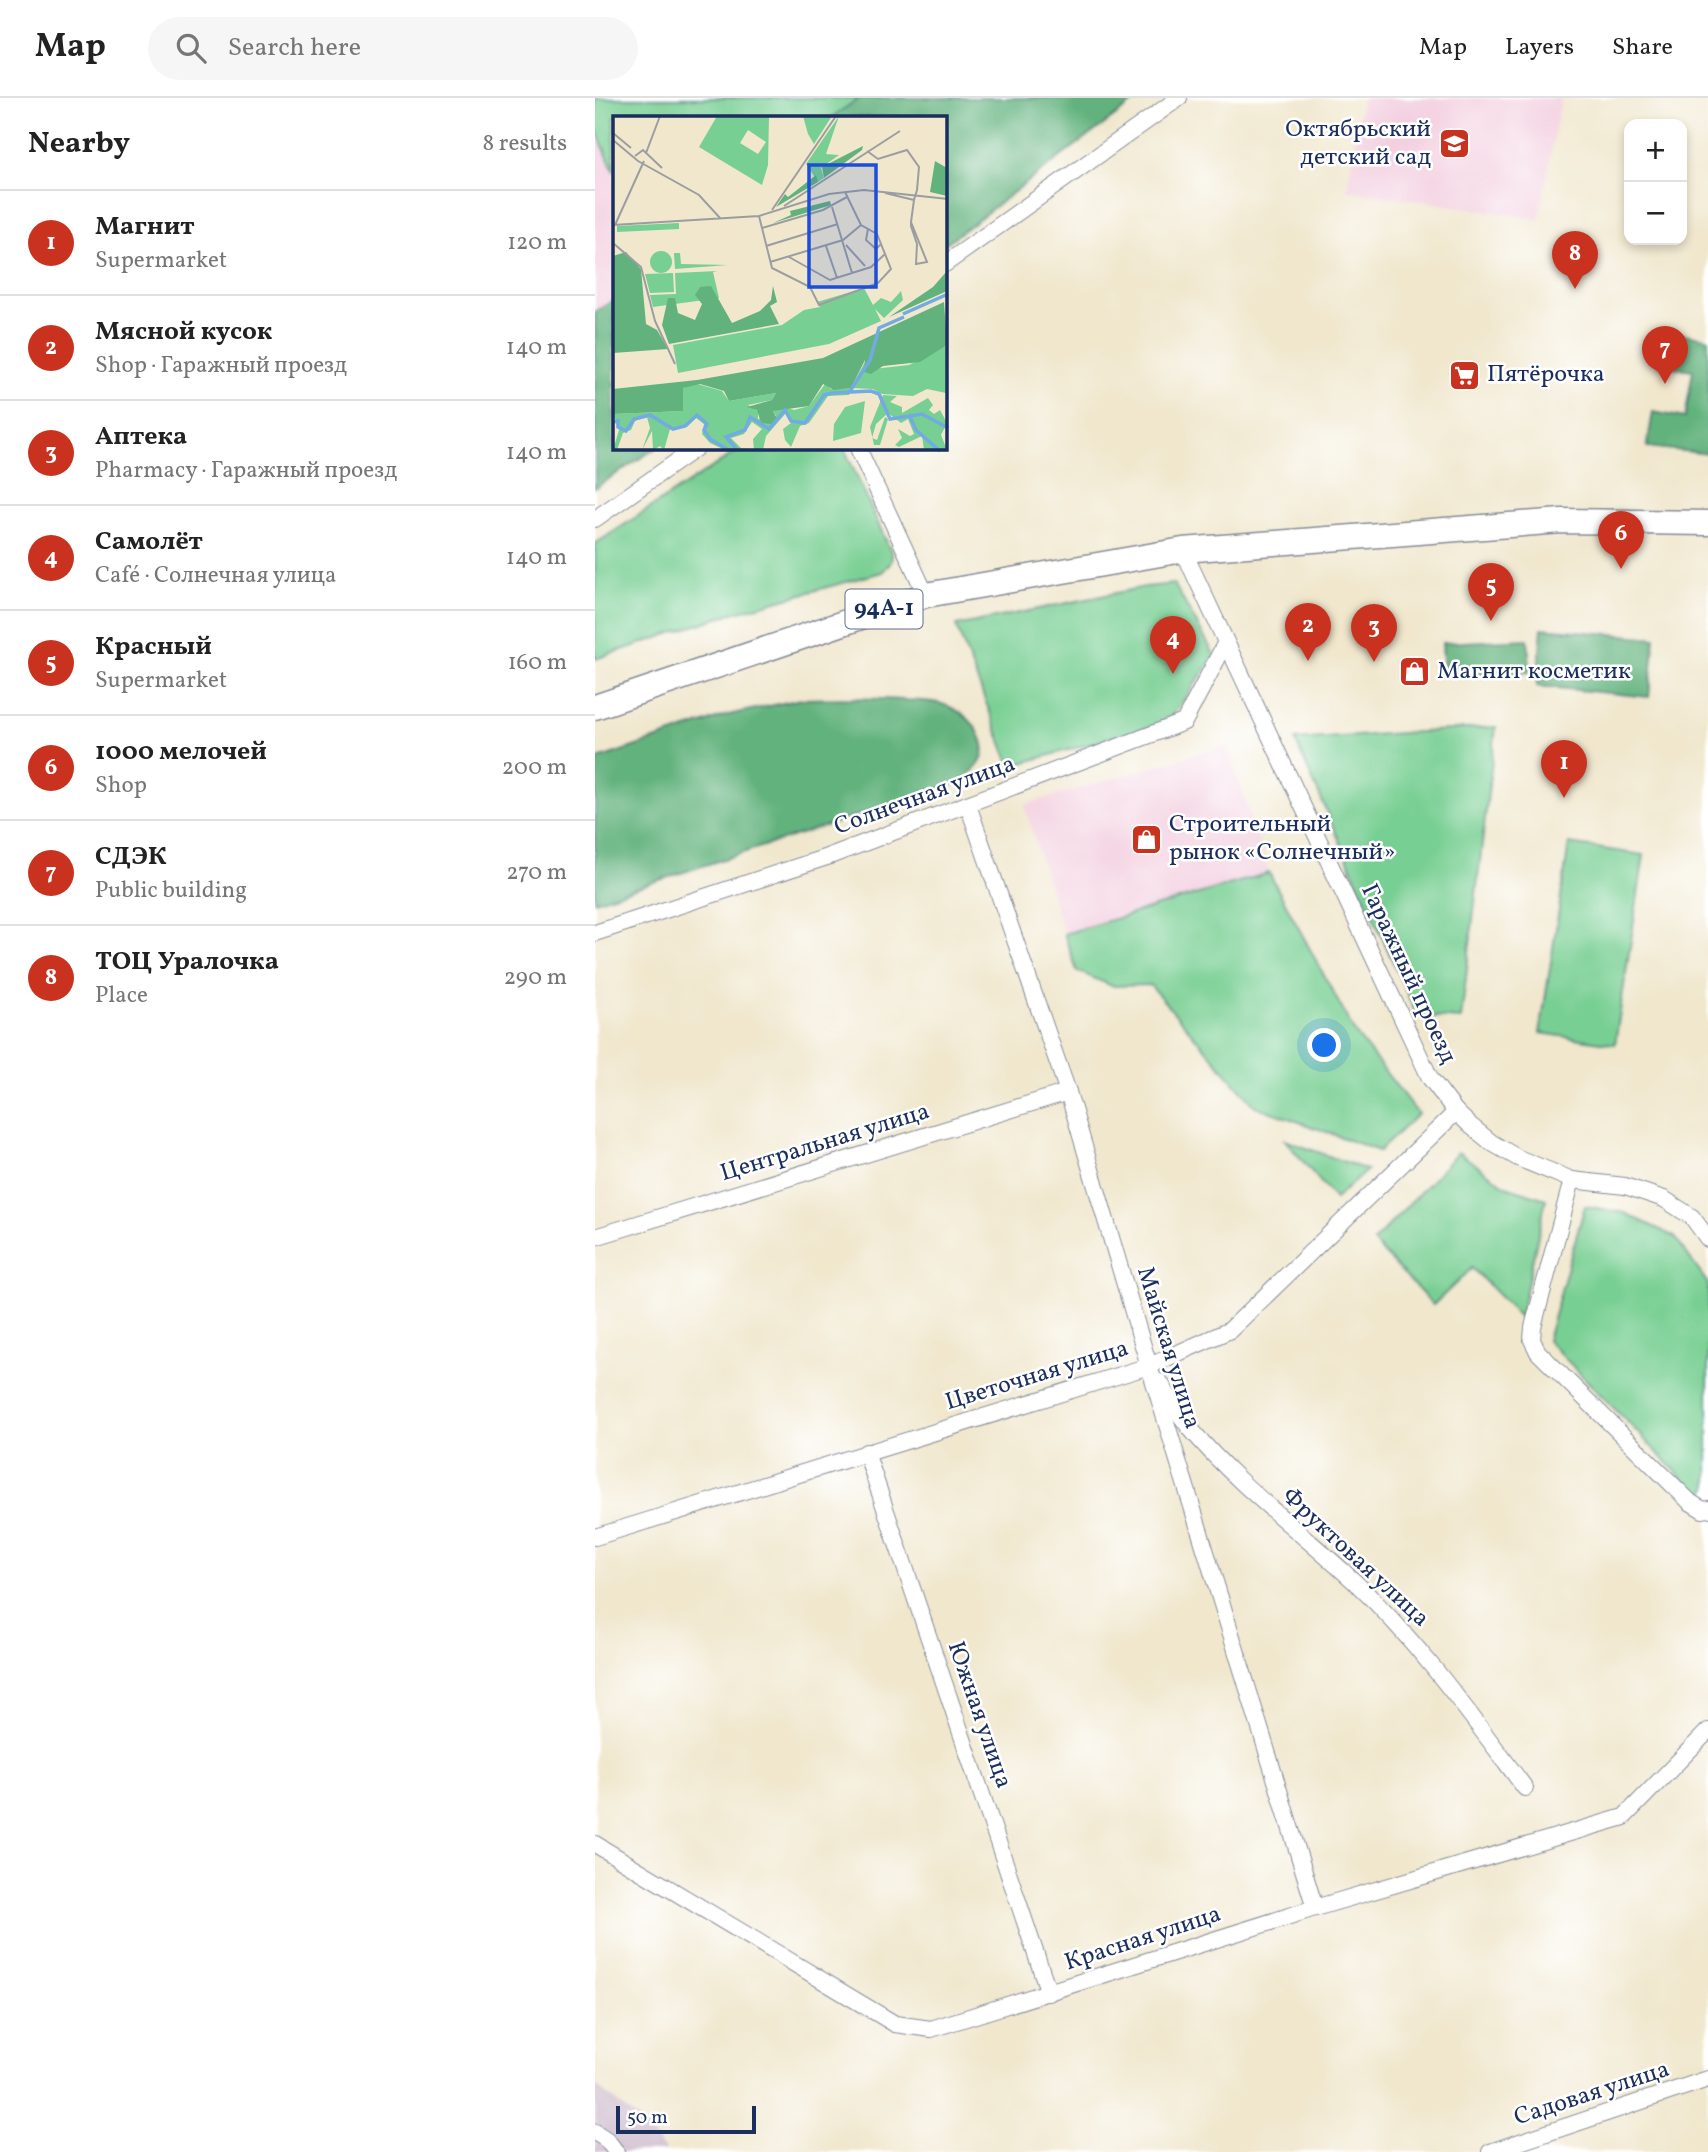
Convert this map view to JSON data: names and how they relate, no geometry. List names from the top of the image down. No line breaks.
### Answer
{"streets":{"main road":["94А-1"],"street":["Солнечная улица","Гаражный проезд","Центральная улица","Майская улица","Цветочная улица","Фруктовая улица","Южная улица","Красная улица","Садовая улица"]},"crossings":[["94А-1","Гаражный проезд"],["Солнечная улица","Гаражный проезд"],["Солнечная улица","Майская улица"],["Гаражный проезд","Цветочная улица"],["Центральная улица","Майская улица"],["Майская улица","Цветочная улица"],["Майская улица","Фруктовая улица"],["Майская улица","Красная улица"],["Цветочная улица","Фруктовая улица"],["Цветочная улица","Южная улица"],["Южная улица","Красная улица"]],"places":{"school or university":["Октябрьский детский сад"],"supermarket":["Пятёрочка"],"shop":["Магнит косметик","Строительный рынок «Солнечный»"]},"scale_bar":"50 m","page":{"header":"Map","search":"Search here","nav":["Map","Layers","Share"],"heading":["Nearby","8 results"],"map_buttons":["+","−"],"list":[{"mark":"1","name":"Магнит","note":"Supermarket","value":"120 m"},{"mark":"2","name":"Мясной кусок","note":"Shop · Гаражный проезд","value":"140 m"},{"mark":"3","name":"Аптека","note":"Pharmacy · Гаражный проезд","value":"140 m"},{"mark":"4","name":"Самолёт","note":"Café · Солнечная улица","value":"140 m"},{"mark":"5","name":"Красный","note":"Supermarket","value":"160 m"},{"mark":"6","name":"1000 мелочей","note":"Shop","value":"200 m"},{"mark":"7","name":"СДЭК","note":"Public building","value":"270 m"},{"mark":"8","name":"ТОЦ Уралочка","note":"Place","value":"290 m"}],"pins":["8","7","6","5","2","3","4","1"],"scale":"50 m"}}
